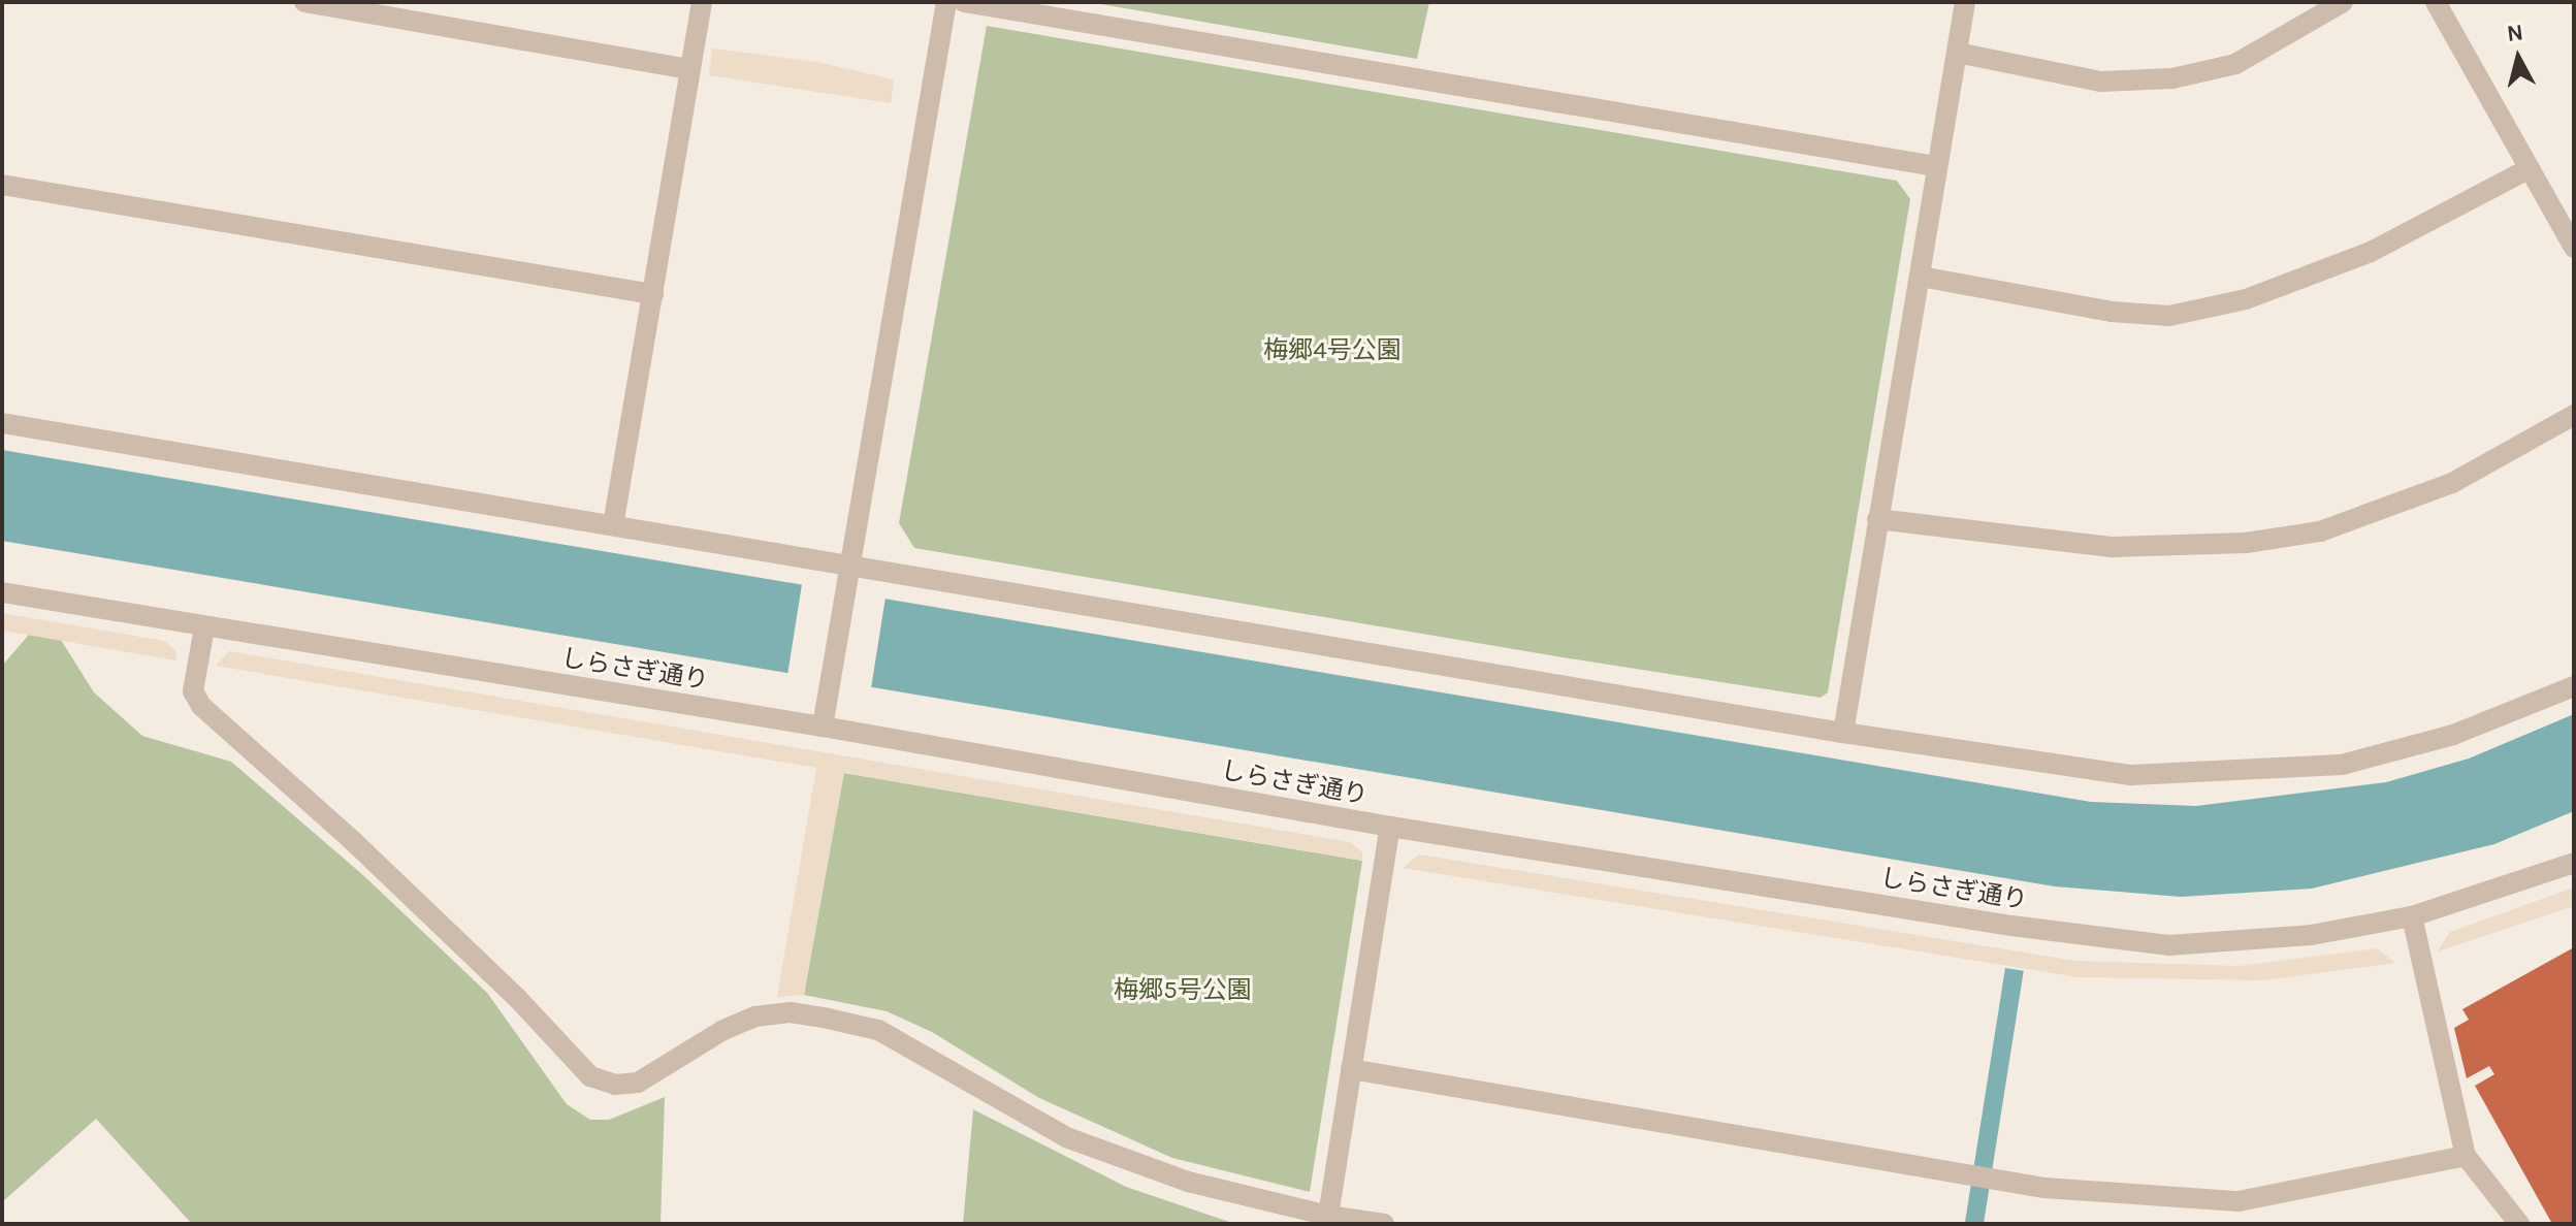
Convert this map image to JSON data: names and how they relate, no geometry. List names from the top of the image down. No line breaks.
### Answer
{"streets":{"street":["しらさぎ通り"]},"parks":["梅郷4号公園","梅郷5号公園"],"north":"top"}
